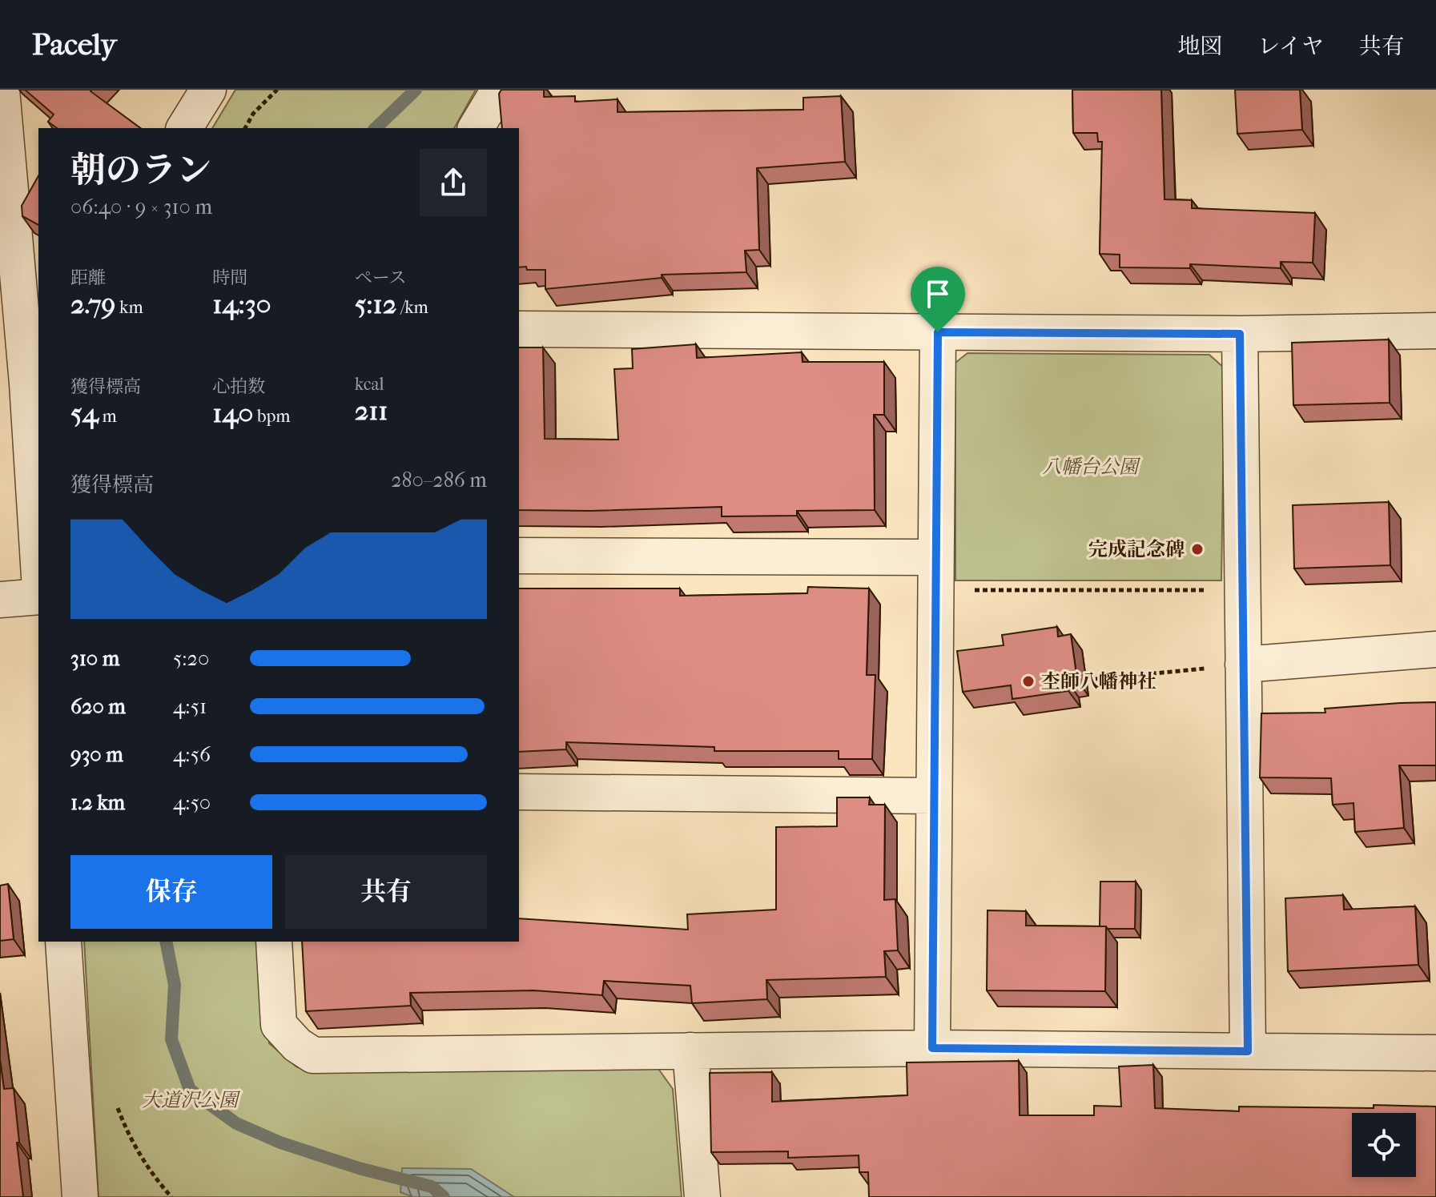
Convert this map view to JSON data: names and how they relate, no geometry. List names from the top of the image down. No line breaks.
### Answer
{"parks":["八幡台公園","大道沢公園"],"places":["完成記念碑","杢師八幡神社"],"page":{"header":"Pacely","nav":["地図","レイヤ","共有"],"heading":["朝のラン","06:40 · 9 × 310 m"],"stats":[["距離","2.79 km"],["時間","14:30"],["ペース","5:12 /km"],["獲得標高","54 m"],["心拍数","140 bpm"],["kcal","211"]],"chart":["獲得標高","280–286 m"],"list":[{"name":"310 m","note":"5:20"},{"name":"620 m","note":"4:51"},{"name":"930 m","note":"4:56"},{"name":"1.2 km","note":"4:50"}],"buttons":["保存","共有"]}}
